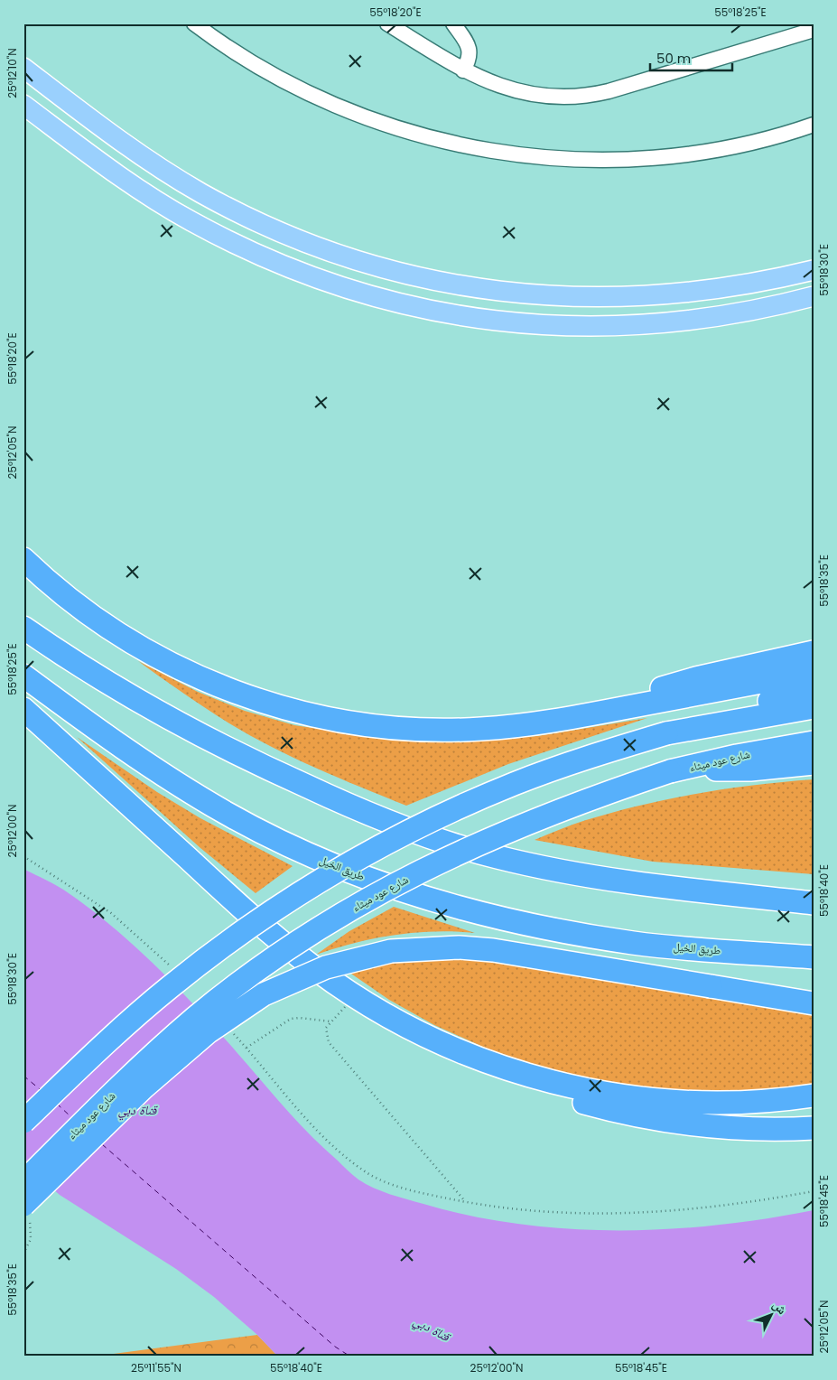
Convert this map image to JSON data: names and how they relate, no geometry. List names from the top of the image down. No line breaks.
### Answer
{"streets":{"highway":["شارع عود ميثاء","طريق الخيل"]},"water":["قناة دبي"],"scale_bar":"50 m","north":"top right","coordinates":["55°18'20\"E","55°18'25\"E","25°12'10\"N","55°18'30\"E","25°12'05\"N","55°18'35\"E","25°12'00\"N","55°18'40\"E","55°18'45\"E","25°11'55\"N"]}
